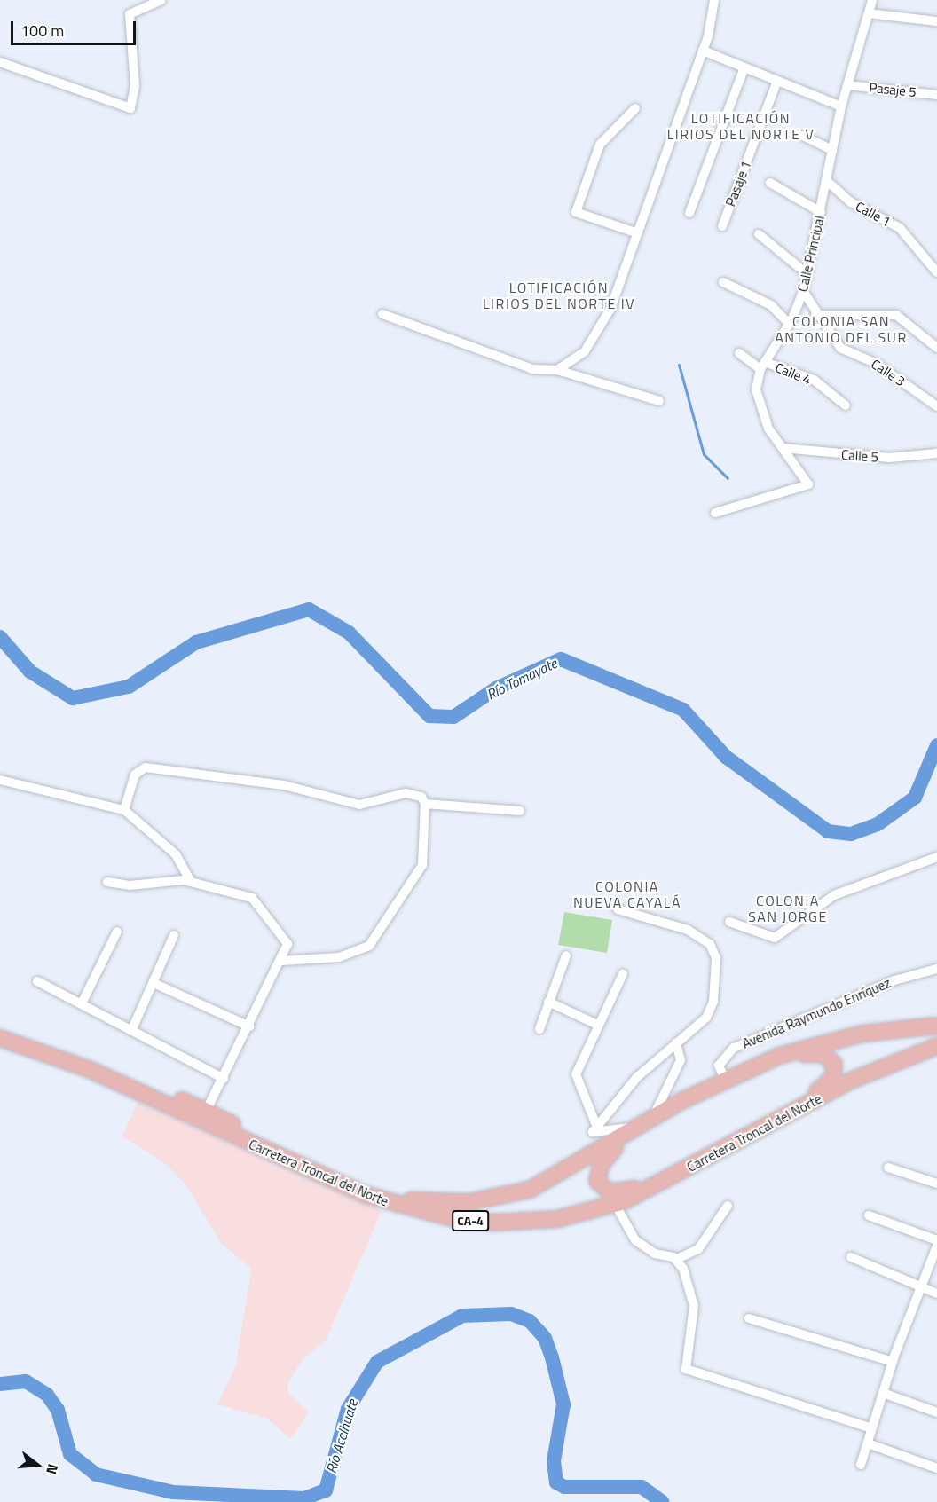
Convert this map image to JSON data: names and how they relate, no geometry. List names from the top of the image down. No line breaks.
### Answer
{"streets":{"main road":["Carretera Troncal del Norte","CA-4"],"street":["Pasaje 5","Pasaje 1","Calle 1","Calle Principal","Calle 3","Calle 4","Calle 5","Avenida Raymundo Enríquez"]},"crossings":[["Pasaje 5","Calle Principal"],["Calle 1","Calle Principal"],["Calle Principal","Calle 3"],["Calle Principal","Calle 4"],["Calle Principal","Calle 5"],["Avenida Raymundo Enríquez","Carretera Troncal del Norte"]],"districts":["LOTIFICACIÓN LIRIOS DEL NORTE V","LOTIFICACIÓN LIRIOS DEL NORTE IV","COLONIA SAN ANTONIO DEL SUR","COLONIA NUEVA CAYALÁ","COLONIA SAN JORGE"],"water":["Río Tomayate","Río Acelhuate"],"scale_bar":"100 m","north":"right"}
